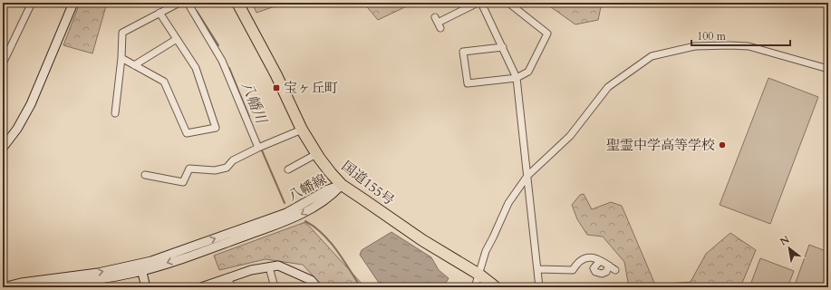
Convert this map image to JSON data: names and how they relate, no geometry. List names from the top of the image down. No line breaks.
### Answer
{"streets":{"highway":["国道155号"],"street":["八幡線"]},"crossings":[["国道155号","八幡線"]],"water":["八幡川"],"places":{"transit":["宝ヶ丘町"],"other":["聖霊中学高等学校"]},"scale_bar":"100 m","north":"top left"}
